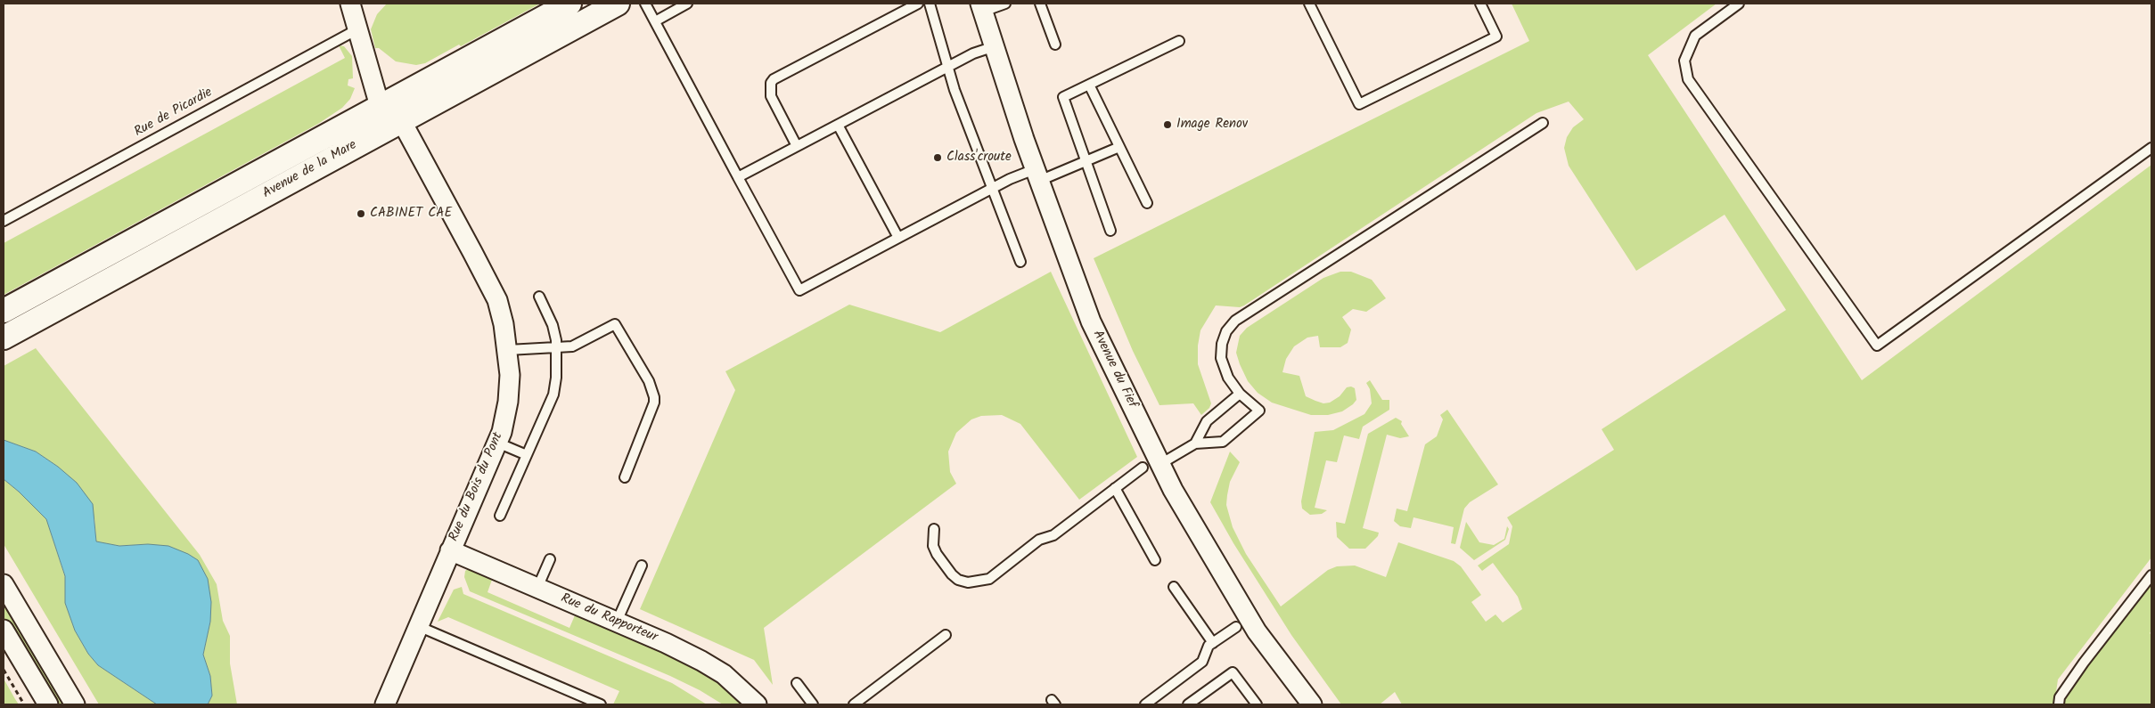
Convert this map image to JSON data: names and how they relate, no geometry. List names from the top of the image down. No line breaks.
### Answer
{"streets":{"street":["Avenue de la Mare","Avenue du Fief","Rue du Bois du Pont","Rue du Rapporteur"],"lane":["Rue de Picardie"]},"crossings":[["Avenue de la Mare","Rue du Bois du Pont"],["Rue du Bois du Pont","Rue du Rapporteur"]],"places":["Image Renov","Class'croute","CABINET CAE"]}
